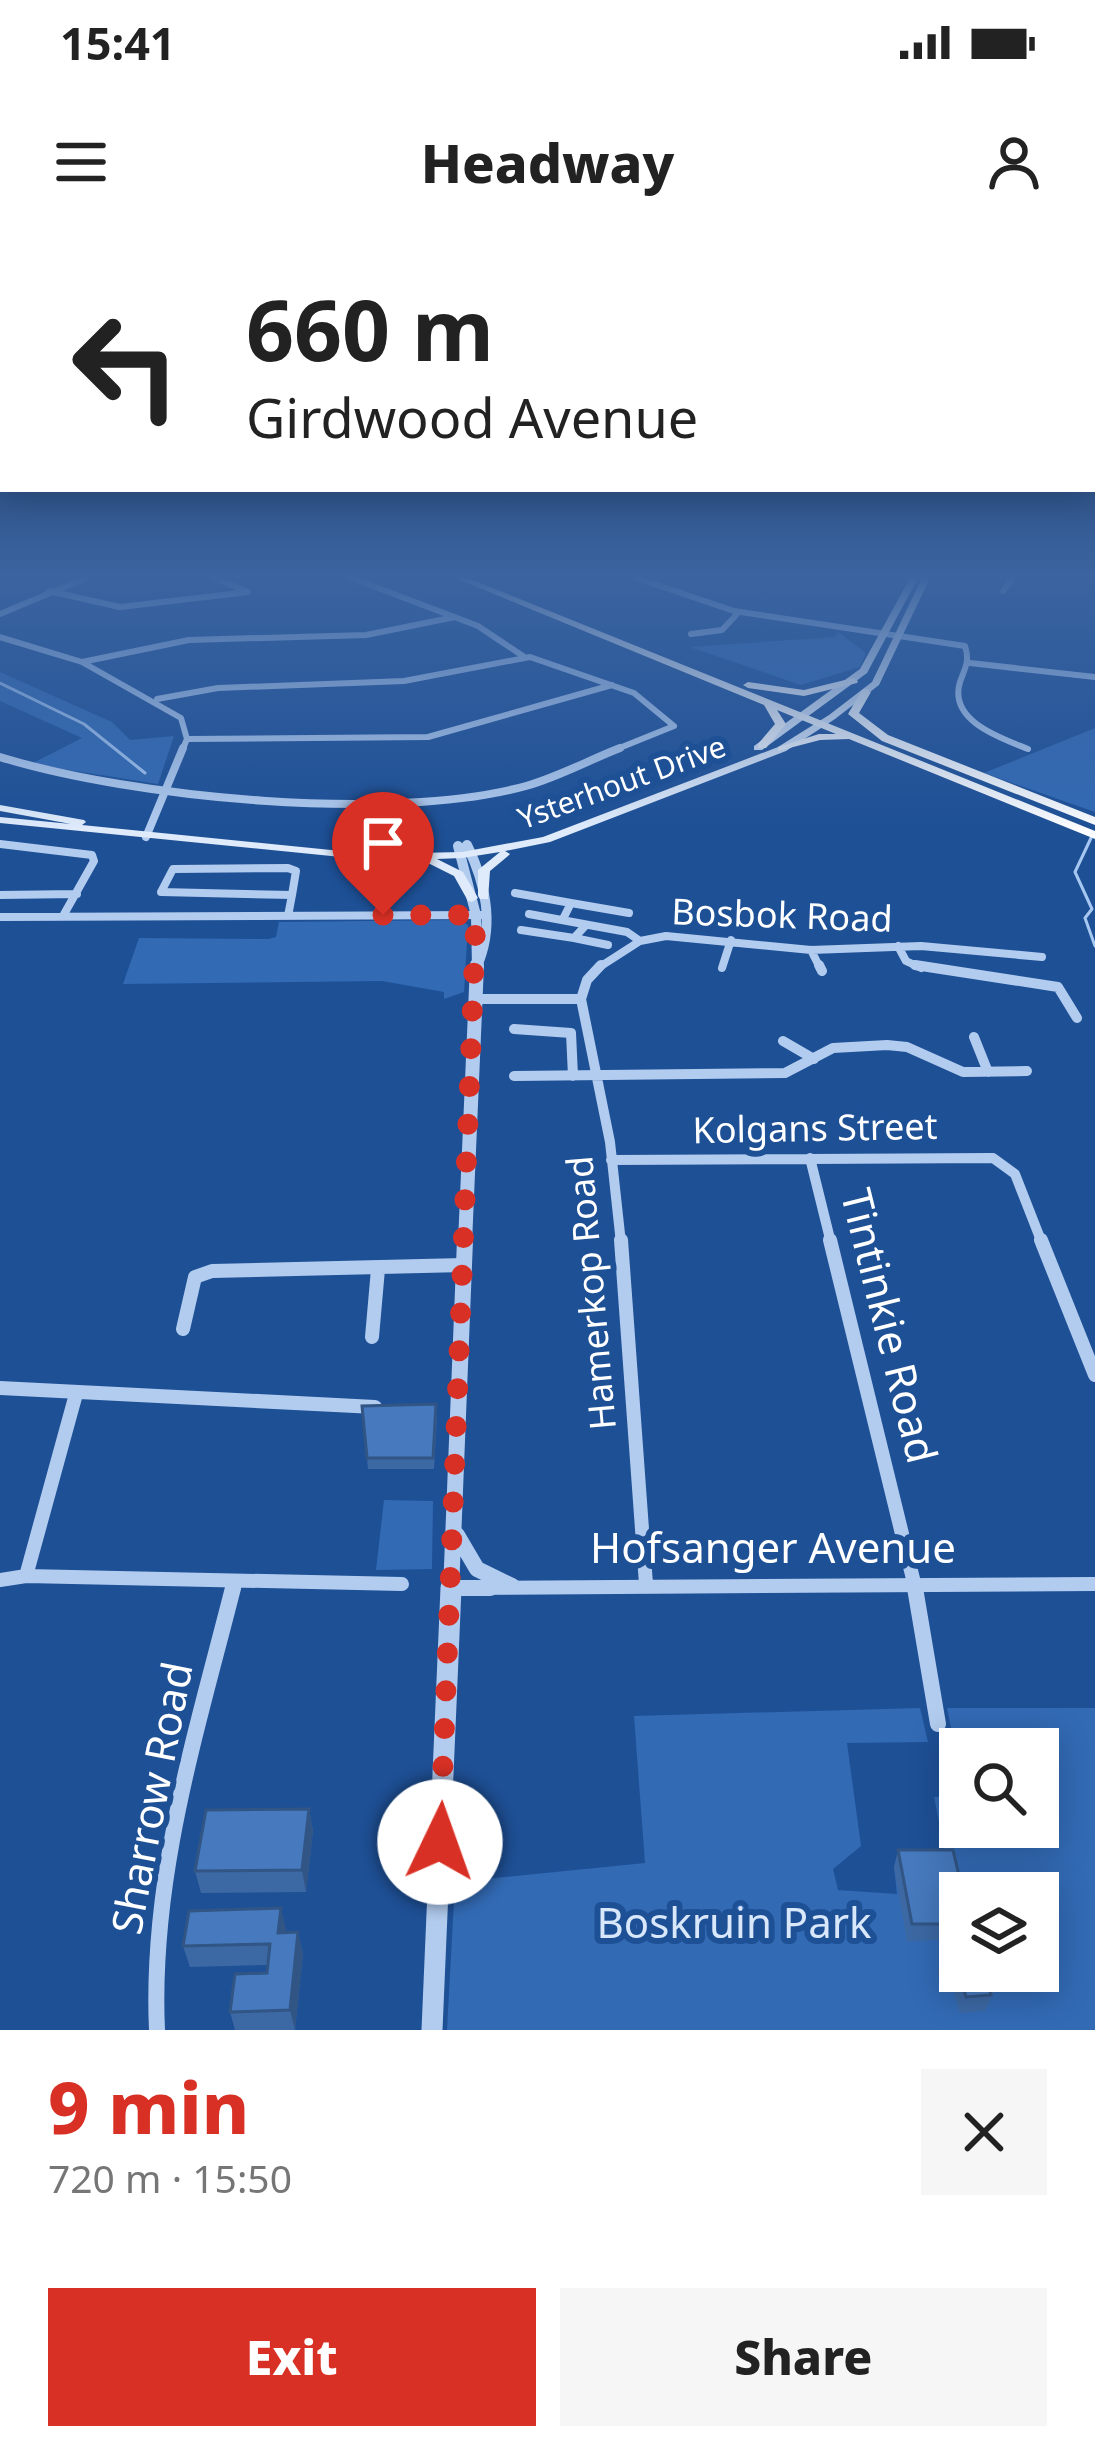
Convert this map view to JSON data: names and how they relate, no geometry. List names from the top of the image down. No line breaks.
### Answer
{"streets":{"main road":["Ysterhout Drive"],"street":["Bosbok Road","Kolgans Street","Hamerkop Road","Tintinkie Road","Hofsanger Avenue","Sharrow Road"]},"crossings":[["Bosbok Road","Hamerkop Road"],["Kolgans Street","Hamerkop Road"],["Kolgans Street","Tintinkie Road"],["Hamerkop Road","Hofsanger Avenue"],["Tintinkie Road","Hofsanger Avenue"]],"parks":["Boskruin Park"],"page":{"status":"15:41","header":"Headway","turn":["660 m","Girdwood Avenue"],"heading":["9 min","720 m · 15:50"],"buttons":["Exit","Share"]}}
